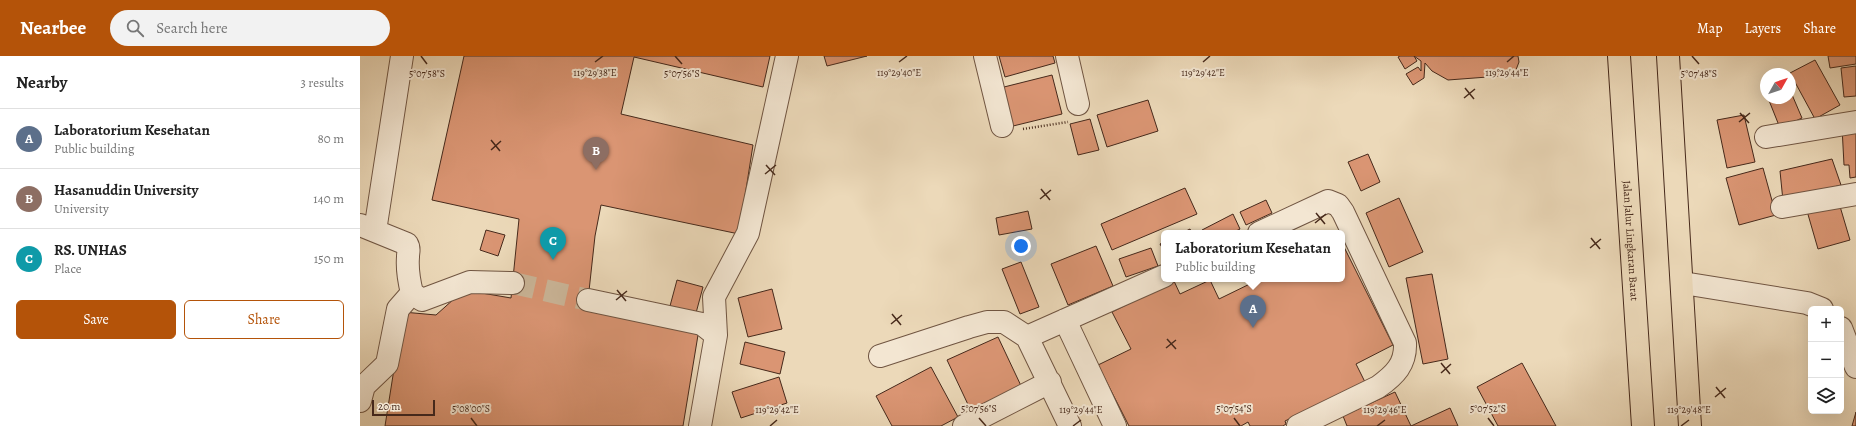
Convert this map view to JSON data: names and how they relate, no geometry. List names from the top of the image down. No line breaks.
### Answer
{"streets":{"main road":["Jalan Jalur Lingkaran Barat"]},"scale_bar":"20 m","north":"top right","page":{"header":"Nearbee","search":"Search here","nav":["Map","Layers","Share"],"heading":["Nearby","3 results"],"list":[{"mark":"A","name":"Laboratorium Kesehatan","note":"Public building","value":"80 m"},{"mark":"B","name":"Hasanuddin University","note":"University","value":"140 m"},{"mark":"C","name":"RS. UNHAS","note":"Place","value":"150 m"}],"pins":["B","C","A"],"popup":["Laboratorium Kesehatan","Public building"],"buttons":["Save","Share"],"map_buttons":["+","−"],"scale":"20 m"},"coordinates":["119°29'38\"E","119°29'40\"E","119°29'42\"E","119°29'44\"E","5°07'48\"S","5°07'58\"S","5°07'56\"S","5°08'00\"S","5°07'54\"S","5°07'52\"S","119°29'46\"E","119°29'48\"E"]}
